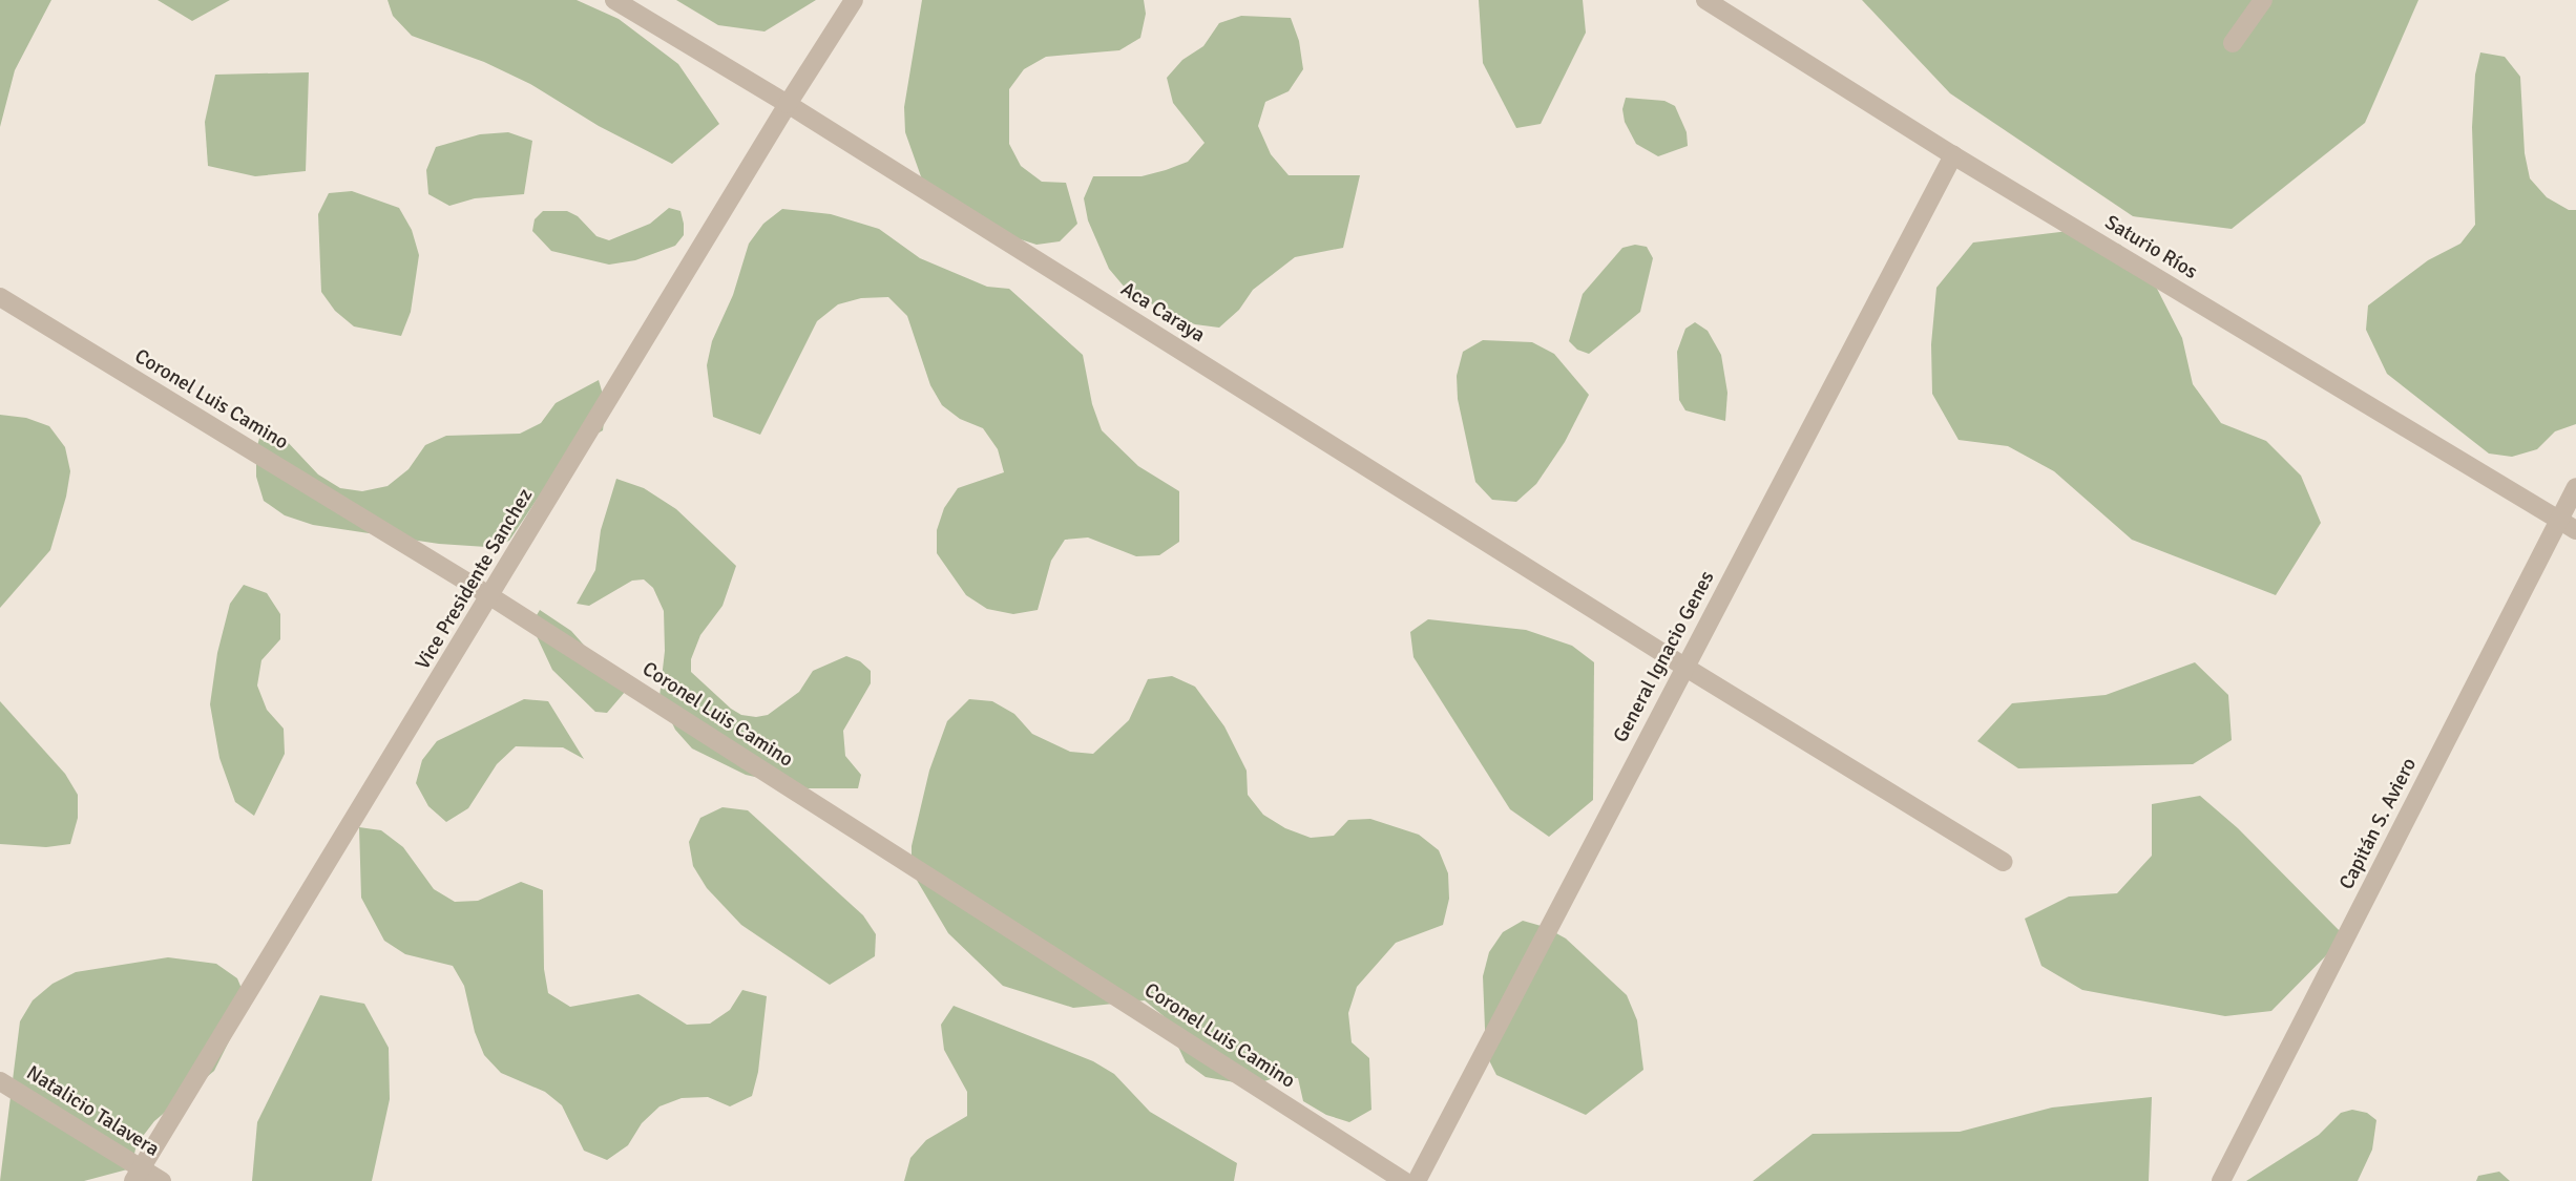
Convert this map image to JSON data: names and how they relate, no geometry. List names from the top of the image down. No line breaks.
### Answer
{"streets":{"street":["Saturio Ríos","Aca Caraya","Coronel Luis Camino","Vice Presidente Sanchez","General Ignacio Genes","Capitán S. Aviero","Natalicio Talavera"]},"crossings":[["Saturio Ríos","General Ignacio Genes"],["Saturio Ríos","Capitán S. Aviero"],["Aca Caraya","Vice Presidente Sanchez"],["Aca Caraya","General Ignacio Genes"],["Coronel Luis Camino","Vice Presidente Sanchez"],["Vice Presidente Sanchez","Natalicio Talavera"]]}
